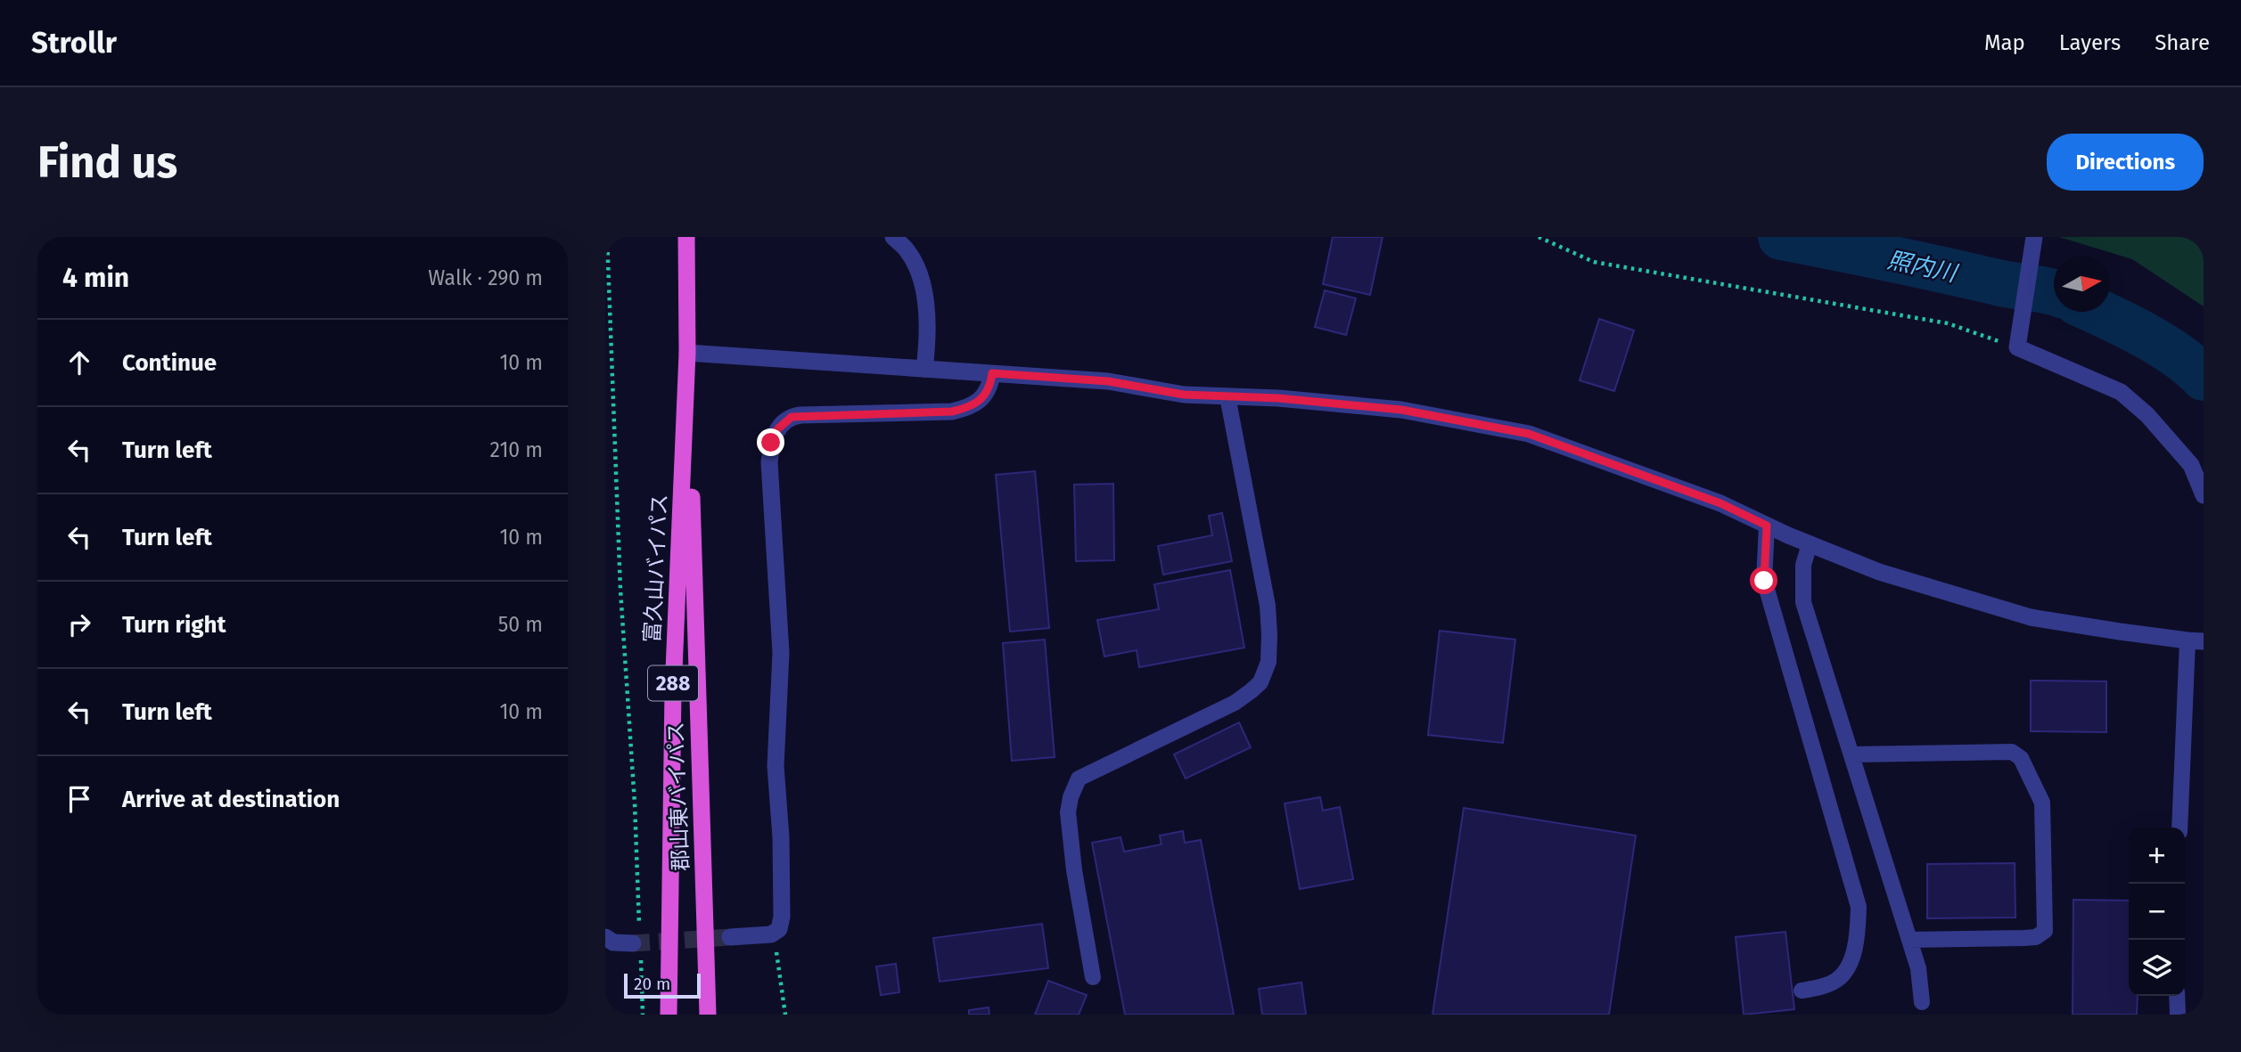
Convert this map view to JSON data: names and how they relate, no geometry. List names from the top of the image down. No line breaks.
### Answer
{"streets":{"highway":["富久山バイパス","288","郡山東バイパス"]},"crossings":[["富久山バイパス","郡山東バイパス"]],"water":["照内川"],"scale_bar":"20 m","north":"right","page":{"header":"Strollr","nav":["Map","Layers","Share"],"buttons":"Directions","title":"Find us","heading":["4 min","Walk · 290 m"],"list":[["Continue","10 m"],["Turn left","210 m"],["Turn left","10 m"],["Turn right","50 m"],["Turn left","10 m"],"Arrive at destination"],"map_buttons":["+","−"],"scale":"20 m"}}
